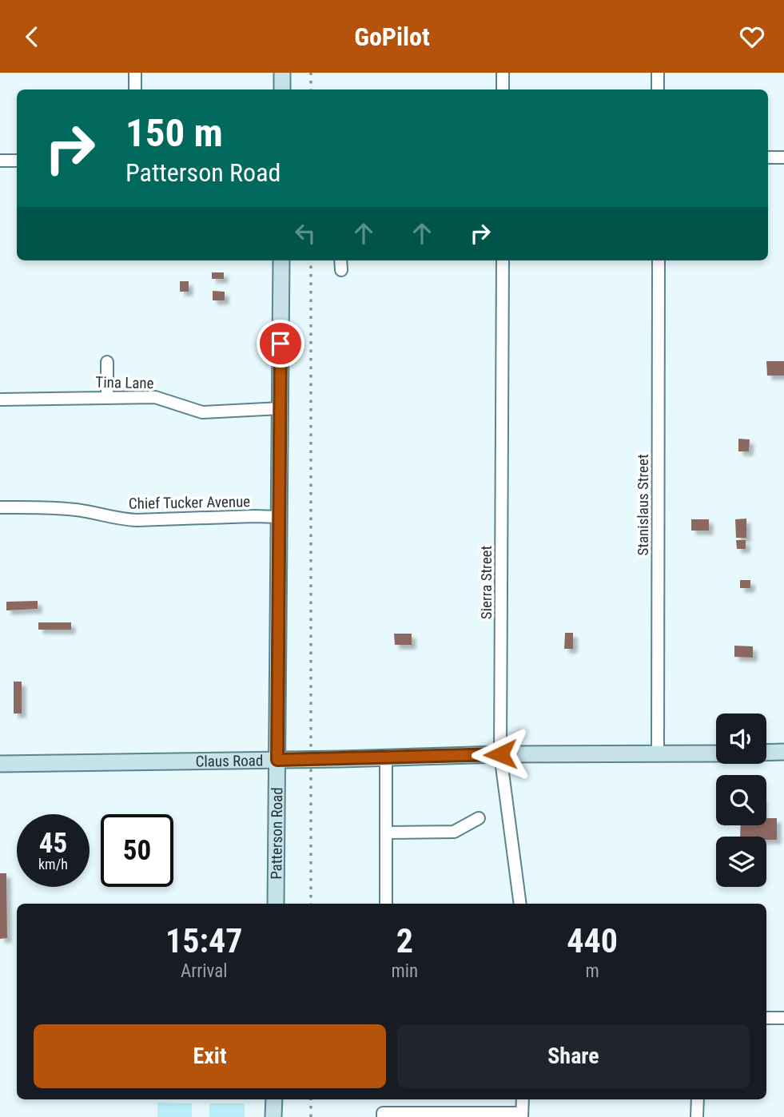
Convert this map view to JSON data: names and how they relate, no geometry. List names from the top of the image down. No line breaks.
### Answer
{"streets":{"main road":["Claus Road","Patterson Road"],"street":["Tina Lane","Chief Tucker Avenue","Stanislaus Street","Sierra Street"]},"crossings":[["Tina Lane","Patterson Road"],["Chief Tucker Avenue","Patterson Road"],["Stanislaus Street","Claus Road"],["Sierra Street","Claus Road"],["Claus Road","Patterson Road"]],"page":{"header":"GoPilot","turn":["150 m","Patterson Road"],"speed":"45 km/h","limit":"50","eta":["15:47","Arrival","2","min","440","m"],"buttons":["Exit","Share"]}}
